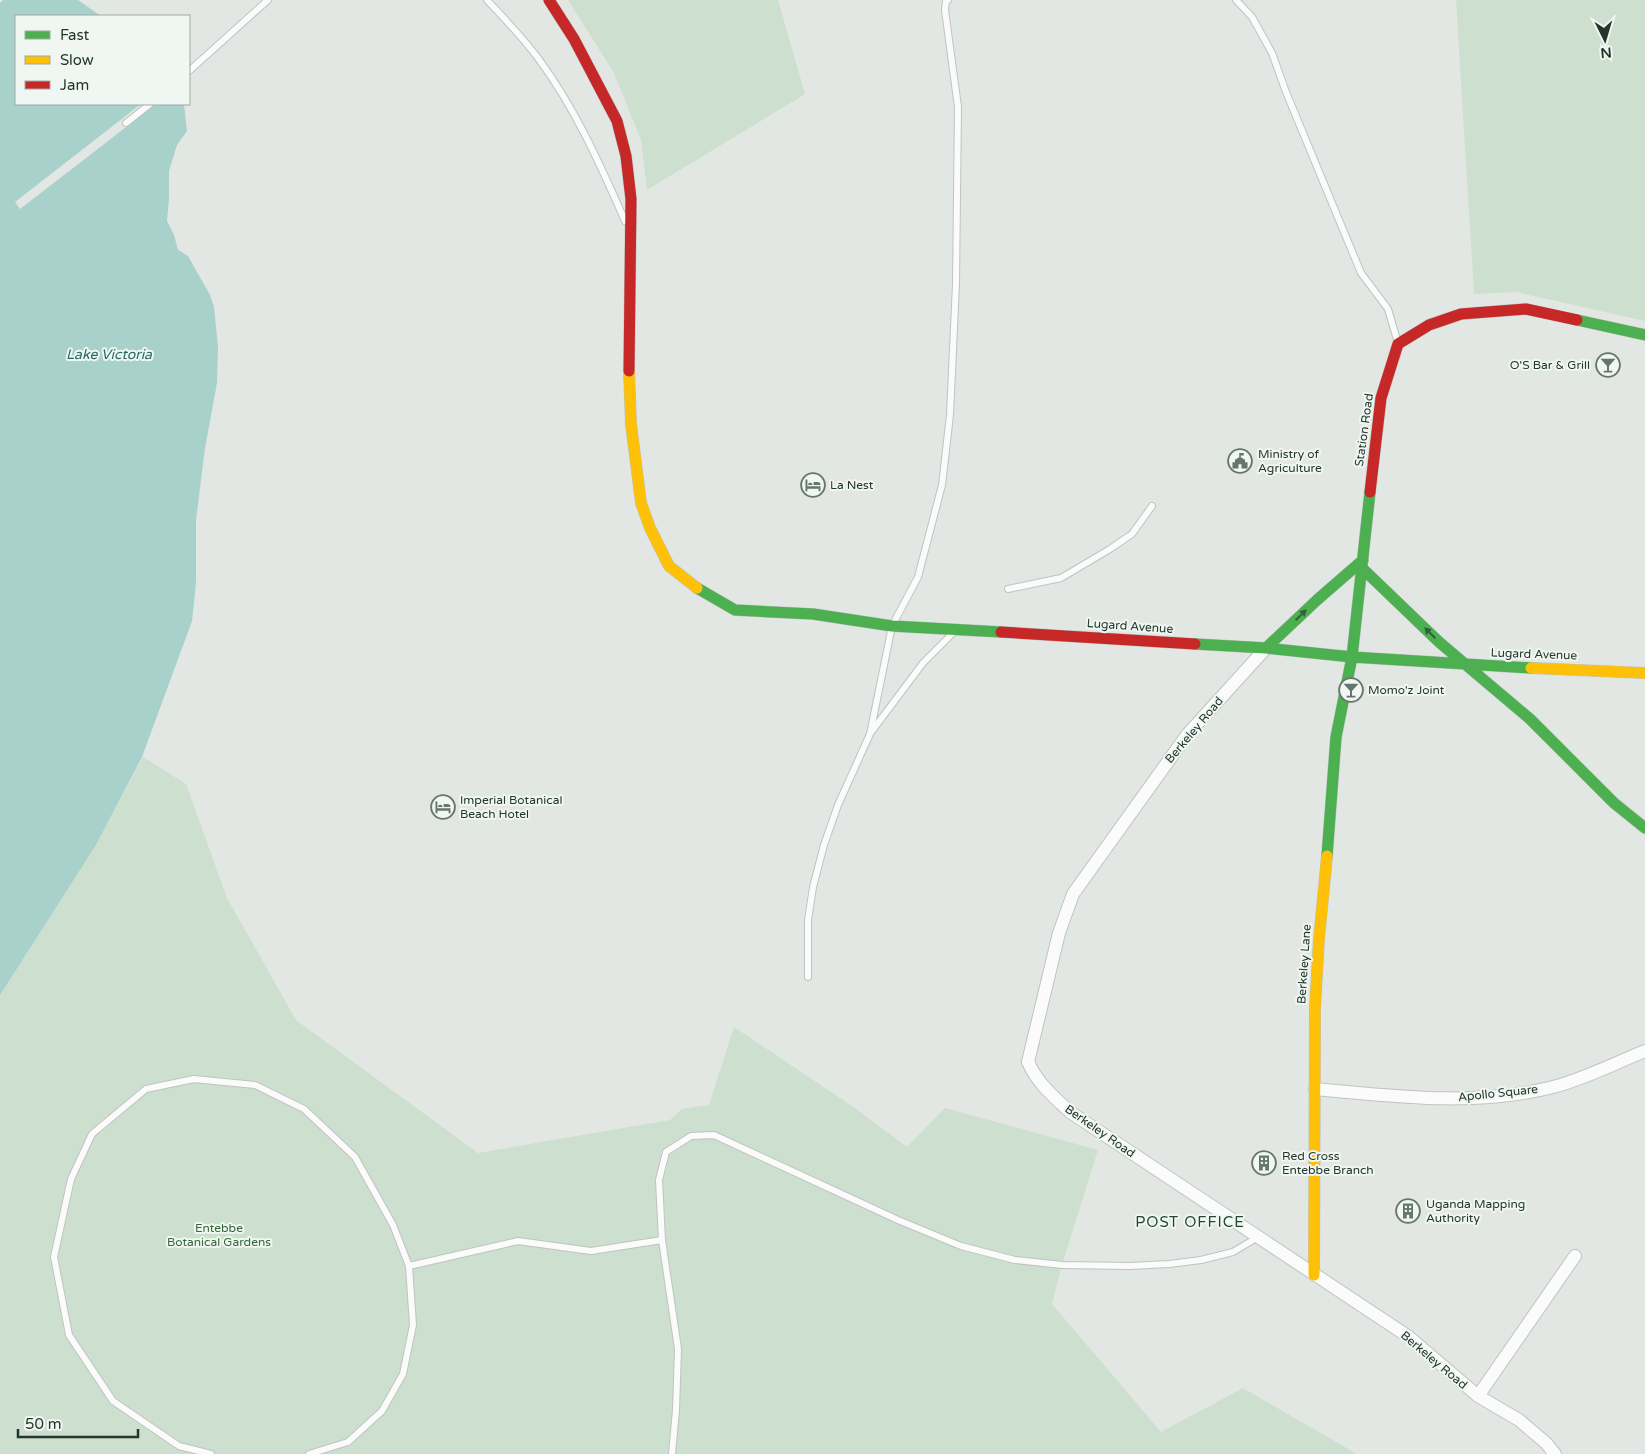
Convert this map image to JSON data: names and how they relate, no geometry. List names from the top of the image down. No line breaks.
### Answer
{"streets":{"street":["Station Road","Lugard Avenue","Berkeley Road","Berkeley Lane","Apollo Square"]},"crossings":[["Station Road","Lugard Avenue"],["Station Road","Berkeley Lane"],["Lugard Avenue","Berkeley Road"],["Lugard Avenue","Berkeley Lane"],["Berkeley Road","Berkeley Lane"],["Berkeley Lane","Apollo Square"]],"districts":["POST OFFICE"],"water":["Lake Victoria"],"parks":["Entebbe Botanical Gardens"],"places":{"bar":["O'S Bar & Grill","Momo'z Joint"],"public building":["Ministry of Agriculture"],"hotel":["La Nest","Imperial Botanical Beach Hotel"],"building":["Red Cross Entebbe Branch","Uganda Mapping Authority"]},"legend":["Fast","Slow","Jam"],"scale_bar":"50 m","north":"bottom"}
